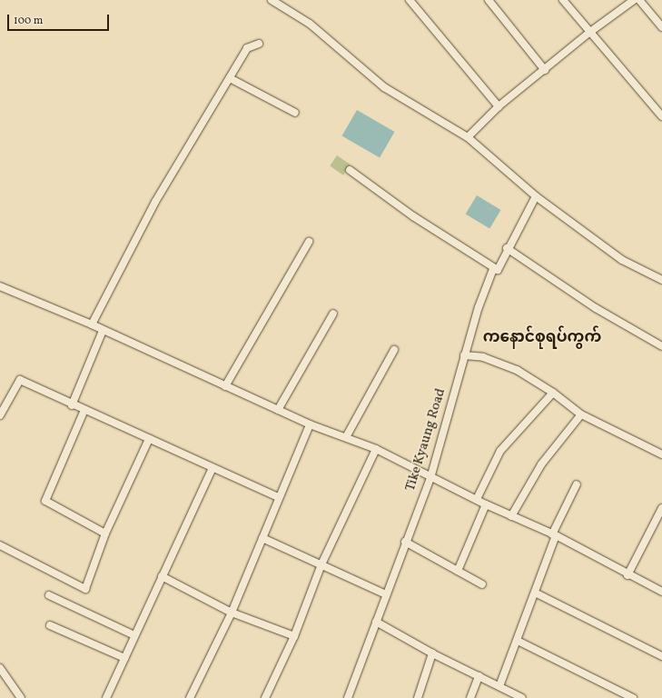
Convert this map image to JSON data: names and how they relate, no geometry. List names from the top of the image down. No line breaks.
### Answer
{"streets":{"street":["Tike Kyaung Road"]},"districts":["ကနောင်စုရပ်ကွက်"],"scale_bar":"100 m"}
